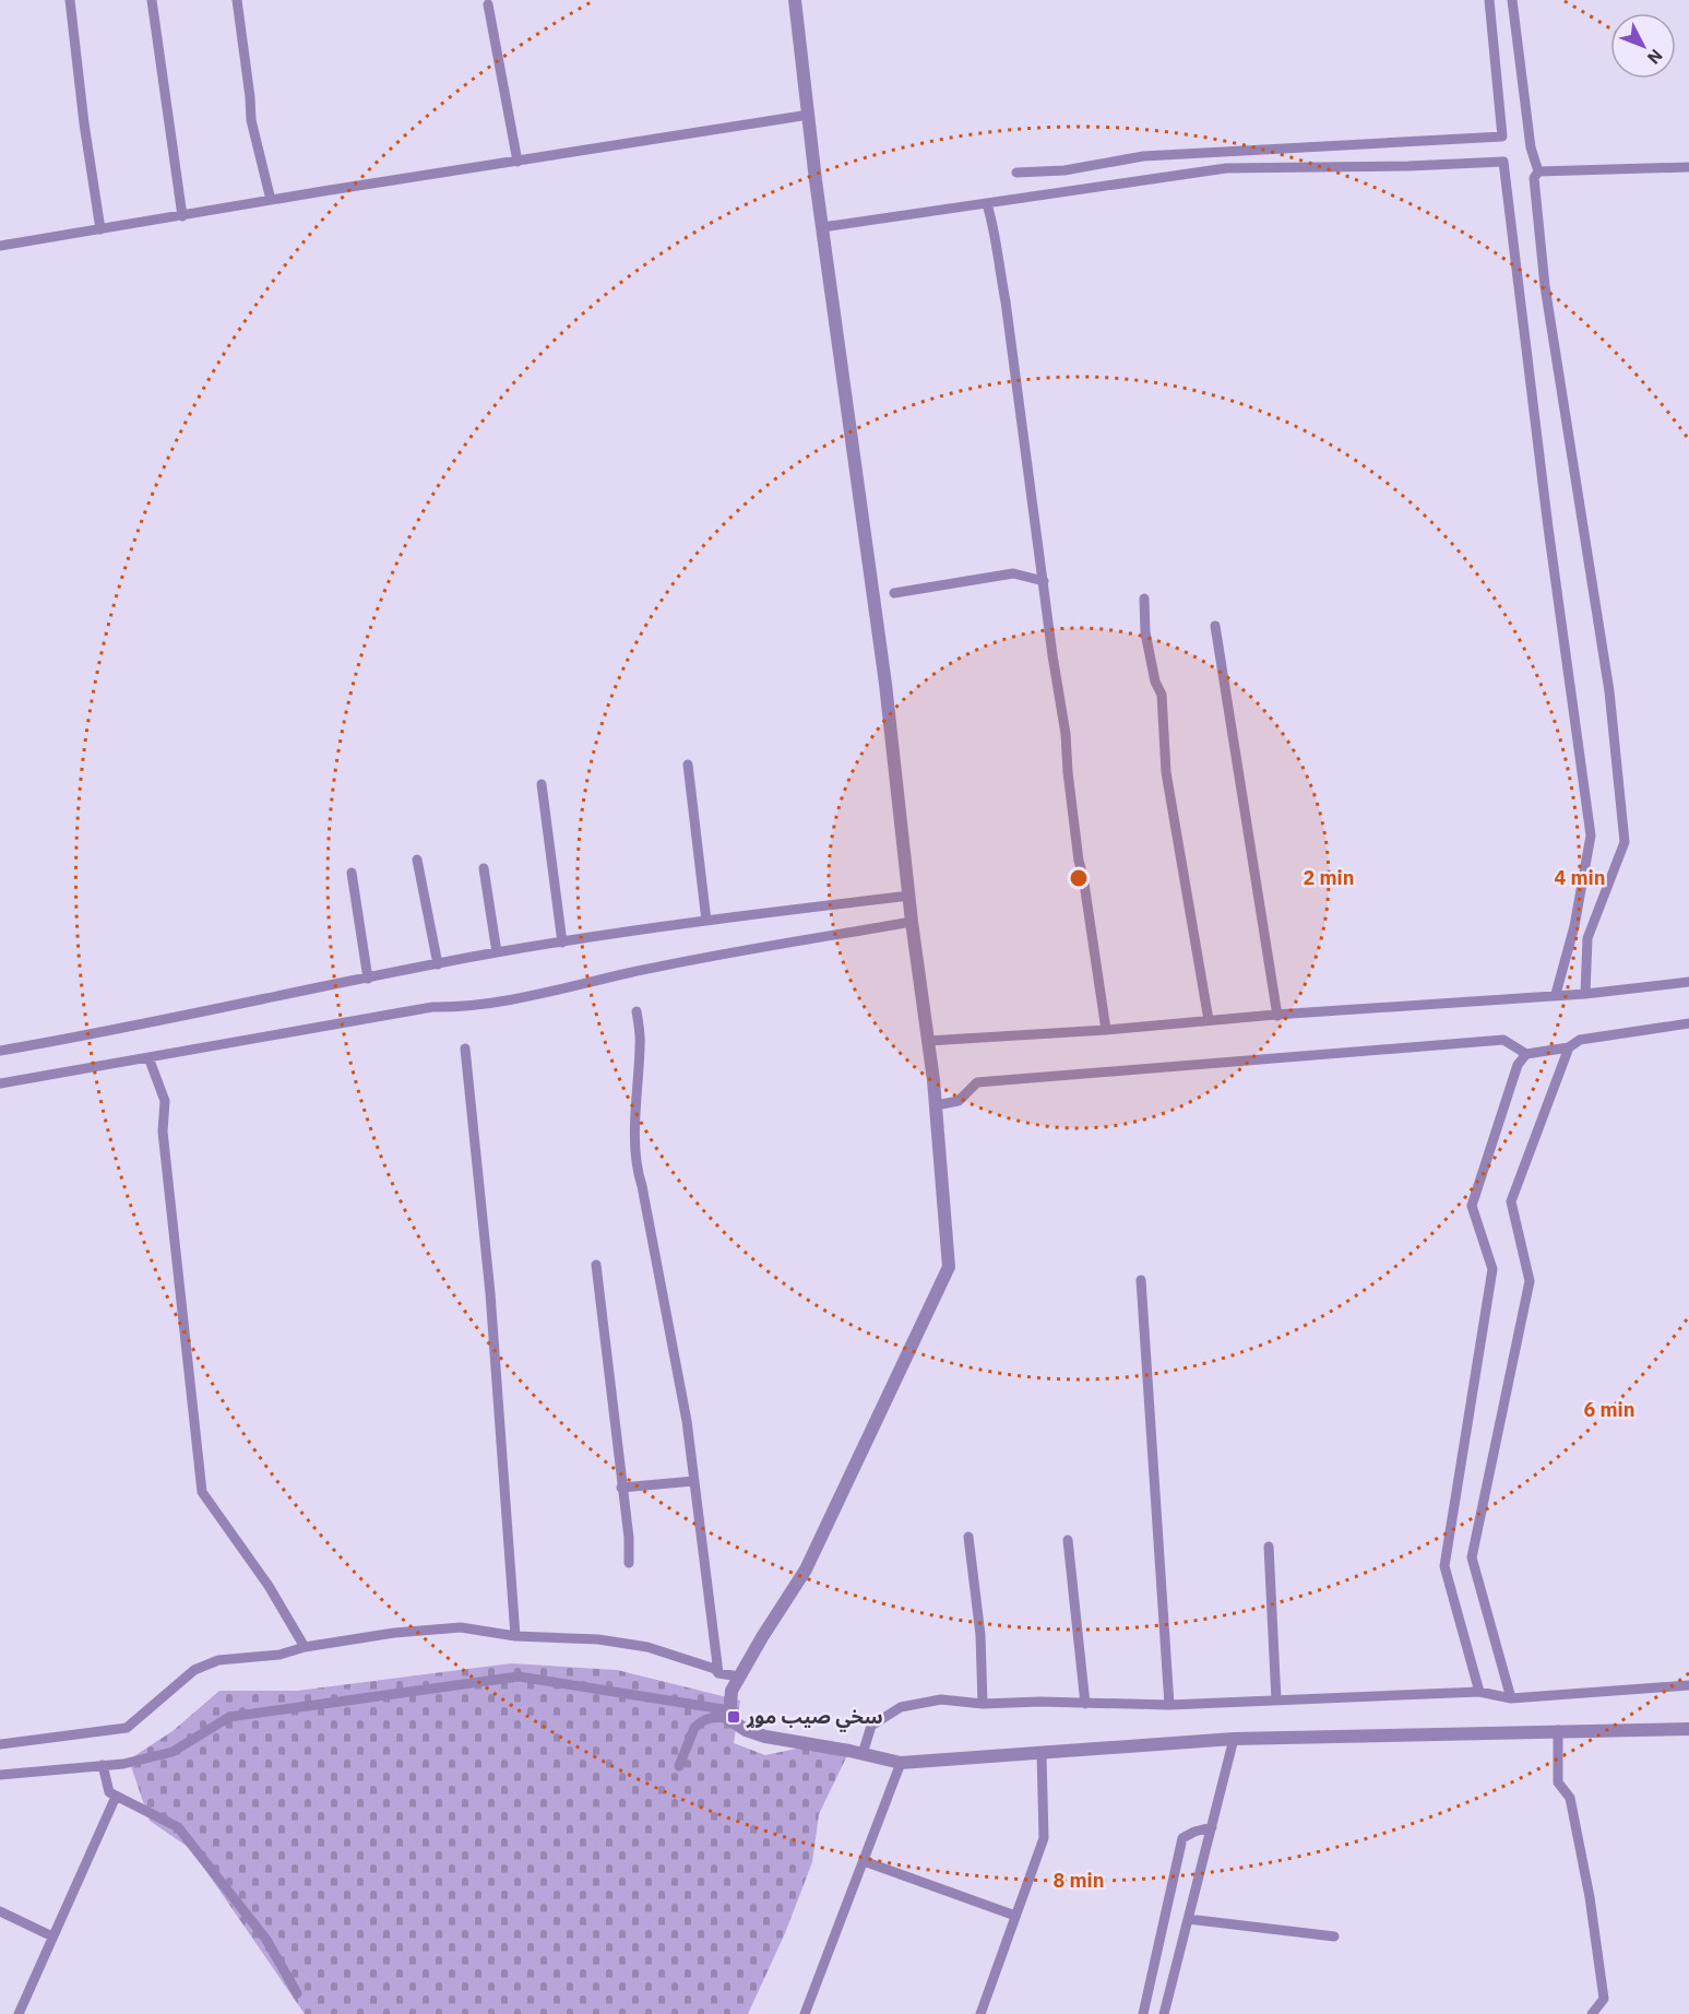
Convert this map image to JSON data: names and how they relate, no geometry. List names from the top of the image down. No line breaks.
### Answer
{"places":{"transit":["سخي صیب موړ"]},"north":"bottom right","rings":["2 min","4 min","6 min","8 min"]}
